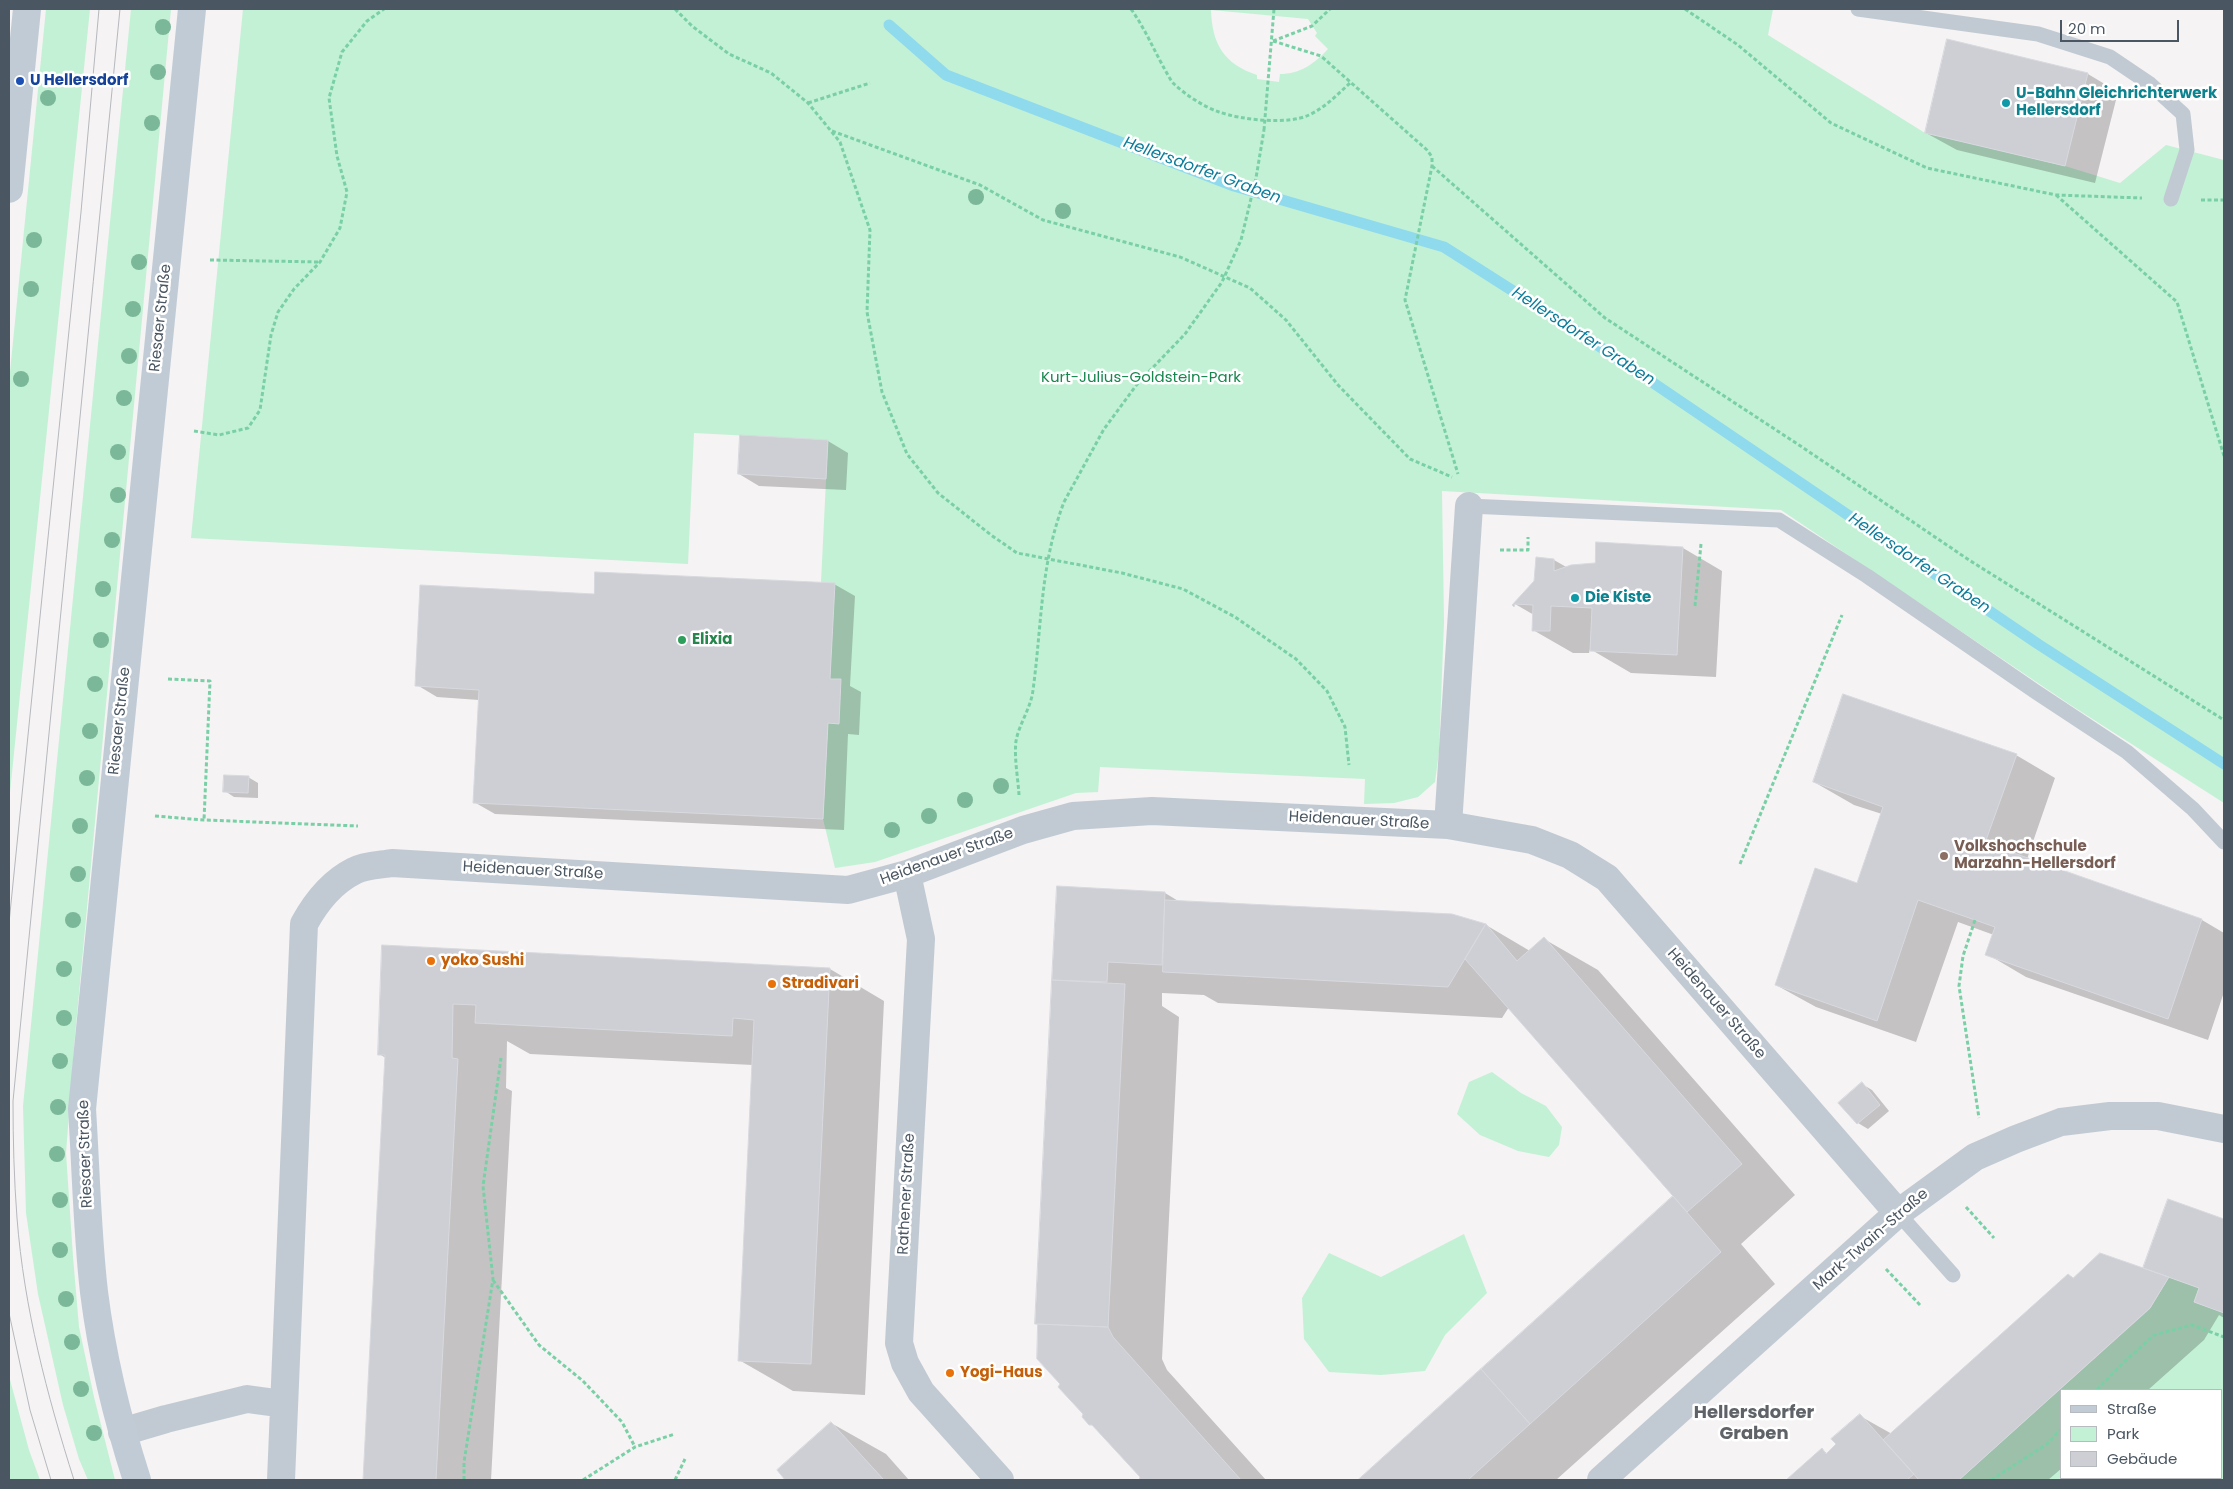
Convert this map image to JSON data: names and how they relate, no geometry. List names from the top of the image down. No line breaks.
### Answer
{"streets":{"main road":["Riesaer Straße"],"street":["Heidenauer Straße","Rathener Straße","Mark-Twain-Straße"]},"crossings":[["Heidenauer Straße","Rathener Straße"],["Heidenauer Straße","Mark-Twain-Straße"]],"districts":["Hellersdorfer Graben"],"water":["Hellersdorfer Graben"],"parks":["Kurt-Julius-Goldstein-Park"],"places":["U Hellersdorf","U-Bahn Gleichrichterwerk Hellersdorf","Die Kiste","Elixia","Volkshochschule Marzahn-Hellersdorf","yoko Sushi","Stradivari","Yogi-Haus"],"legend":["Straße","Park","Gebäude"],"scale_bar":"20 m"}
